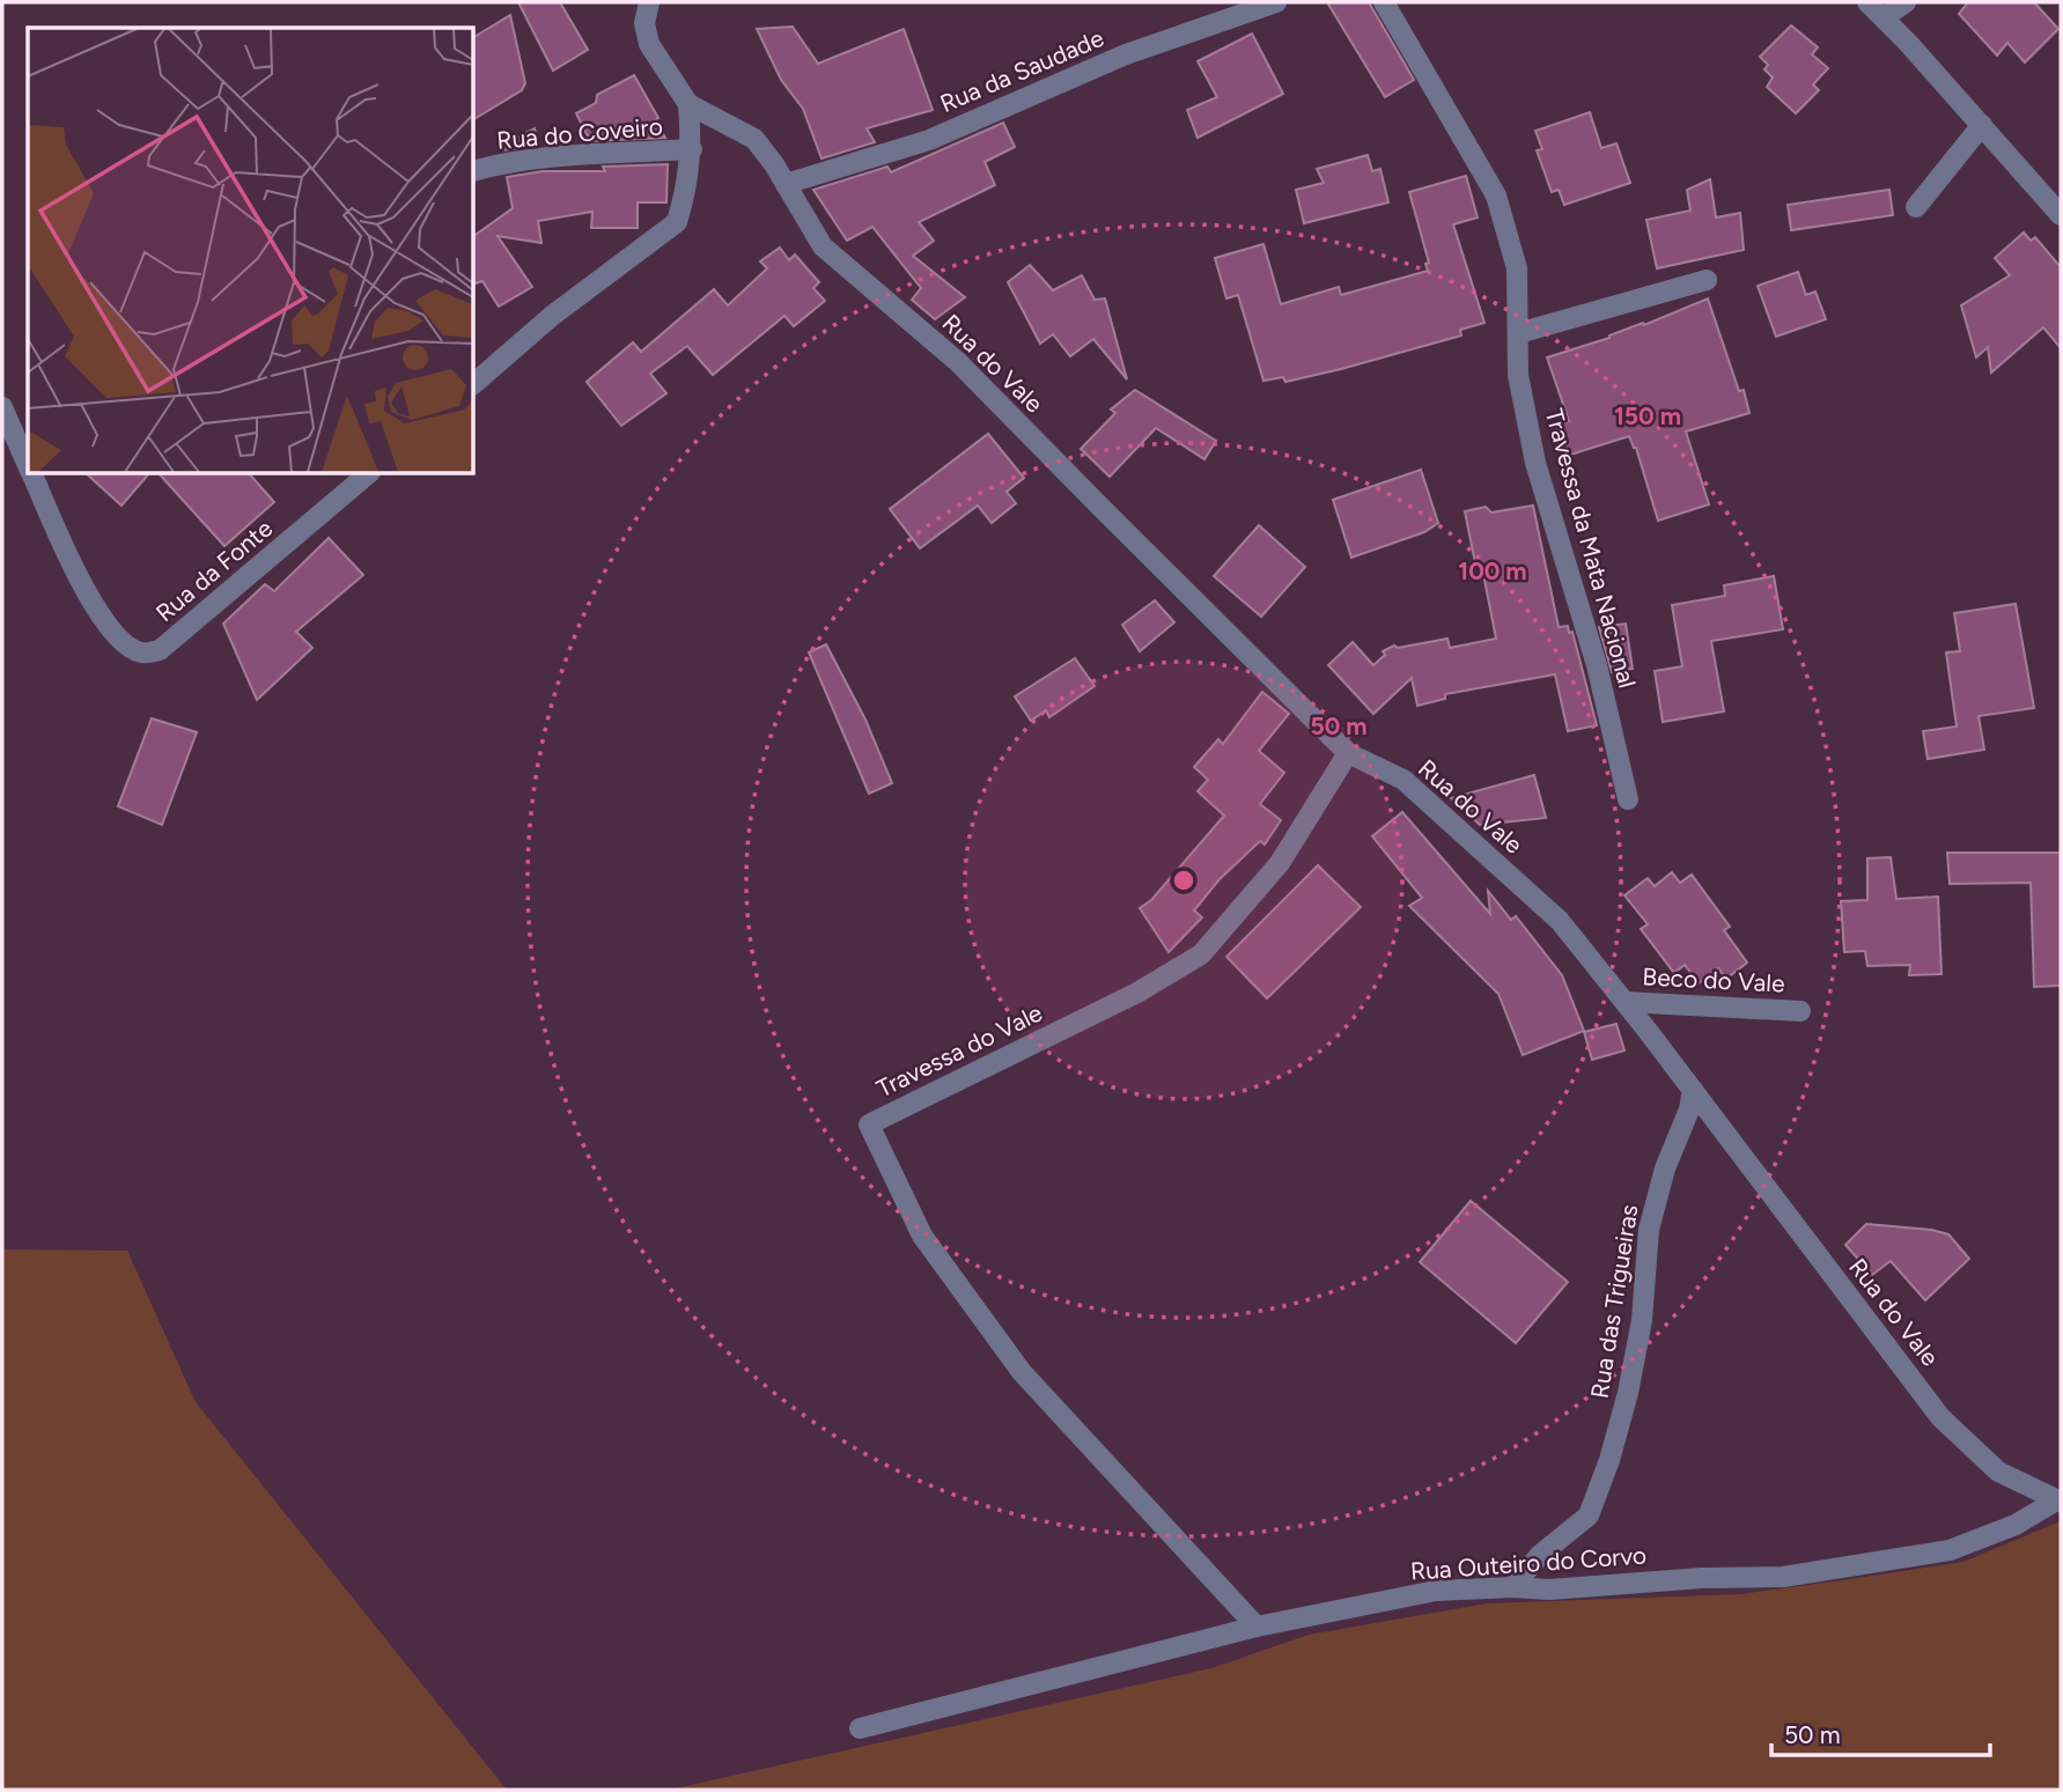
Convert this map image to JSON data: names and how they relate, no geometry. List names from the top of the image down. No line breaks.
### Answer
{"streets":{"street":["Rua da Saudade","Rua do Coveiro","Rua do Vale","Travessa da Mata Nacional","Rua da Fonte","Beco do Vale","Travessa do Vale","Rua das Trigueiras","Rua Outeiro do Corvo"]},"crossings":[["Rua da Saudade","Rua do Vale"],["Rua do Vale","Beco do Vale"],["Rua do Vale","Travessa do Vale"],["Rua do Vale","Rua das Trigueiras"],["Rua do Vale","Rua Outeiro do Corvo"],["Travessa do Vale","Rua Outeiro do Corvo"],["Rua das Trigueiras","Rua Outeiro do Corvo"]],"scale_bar":"50 m","rings":["150 m","100 m","50 m"]}
